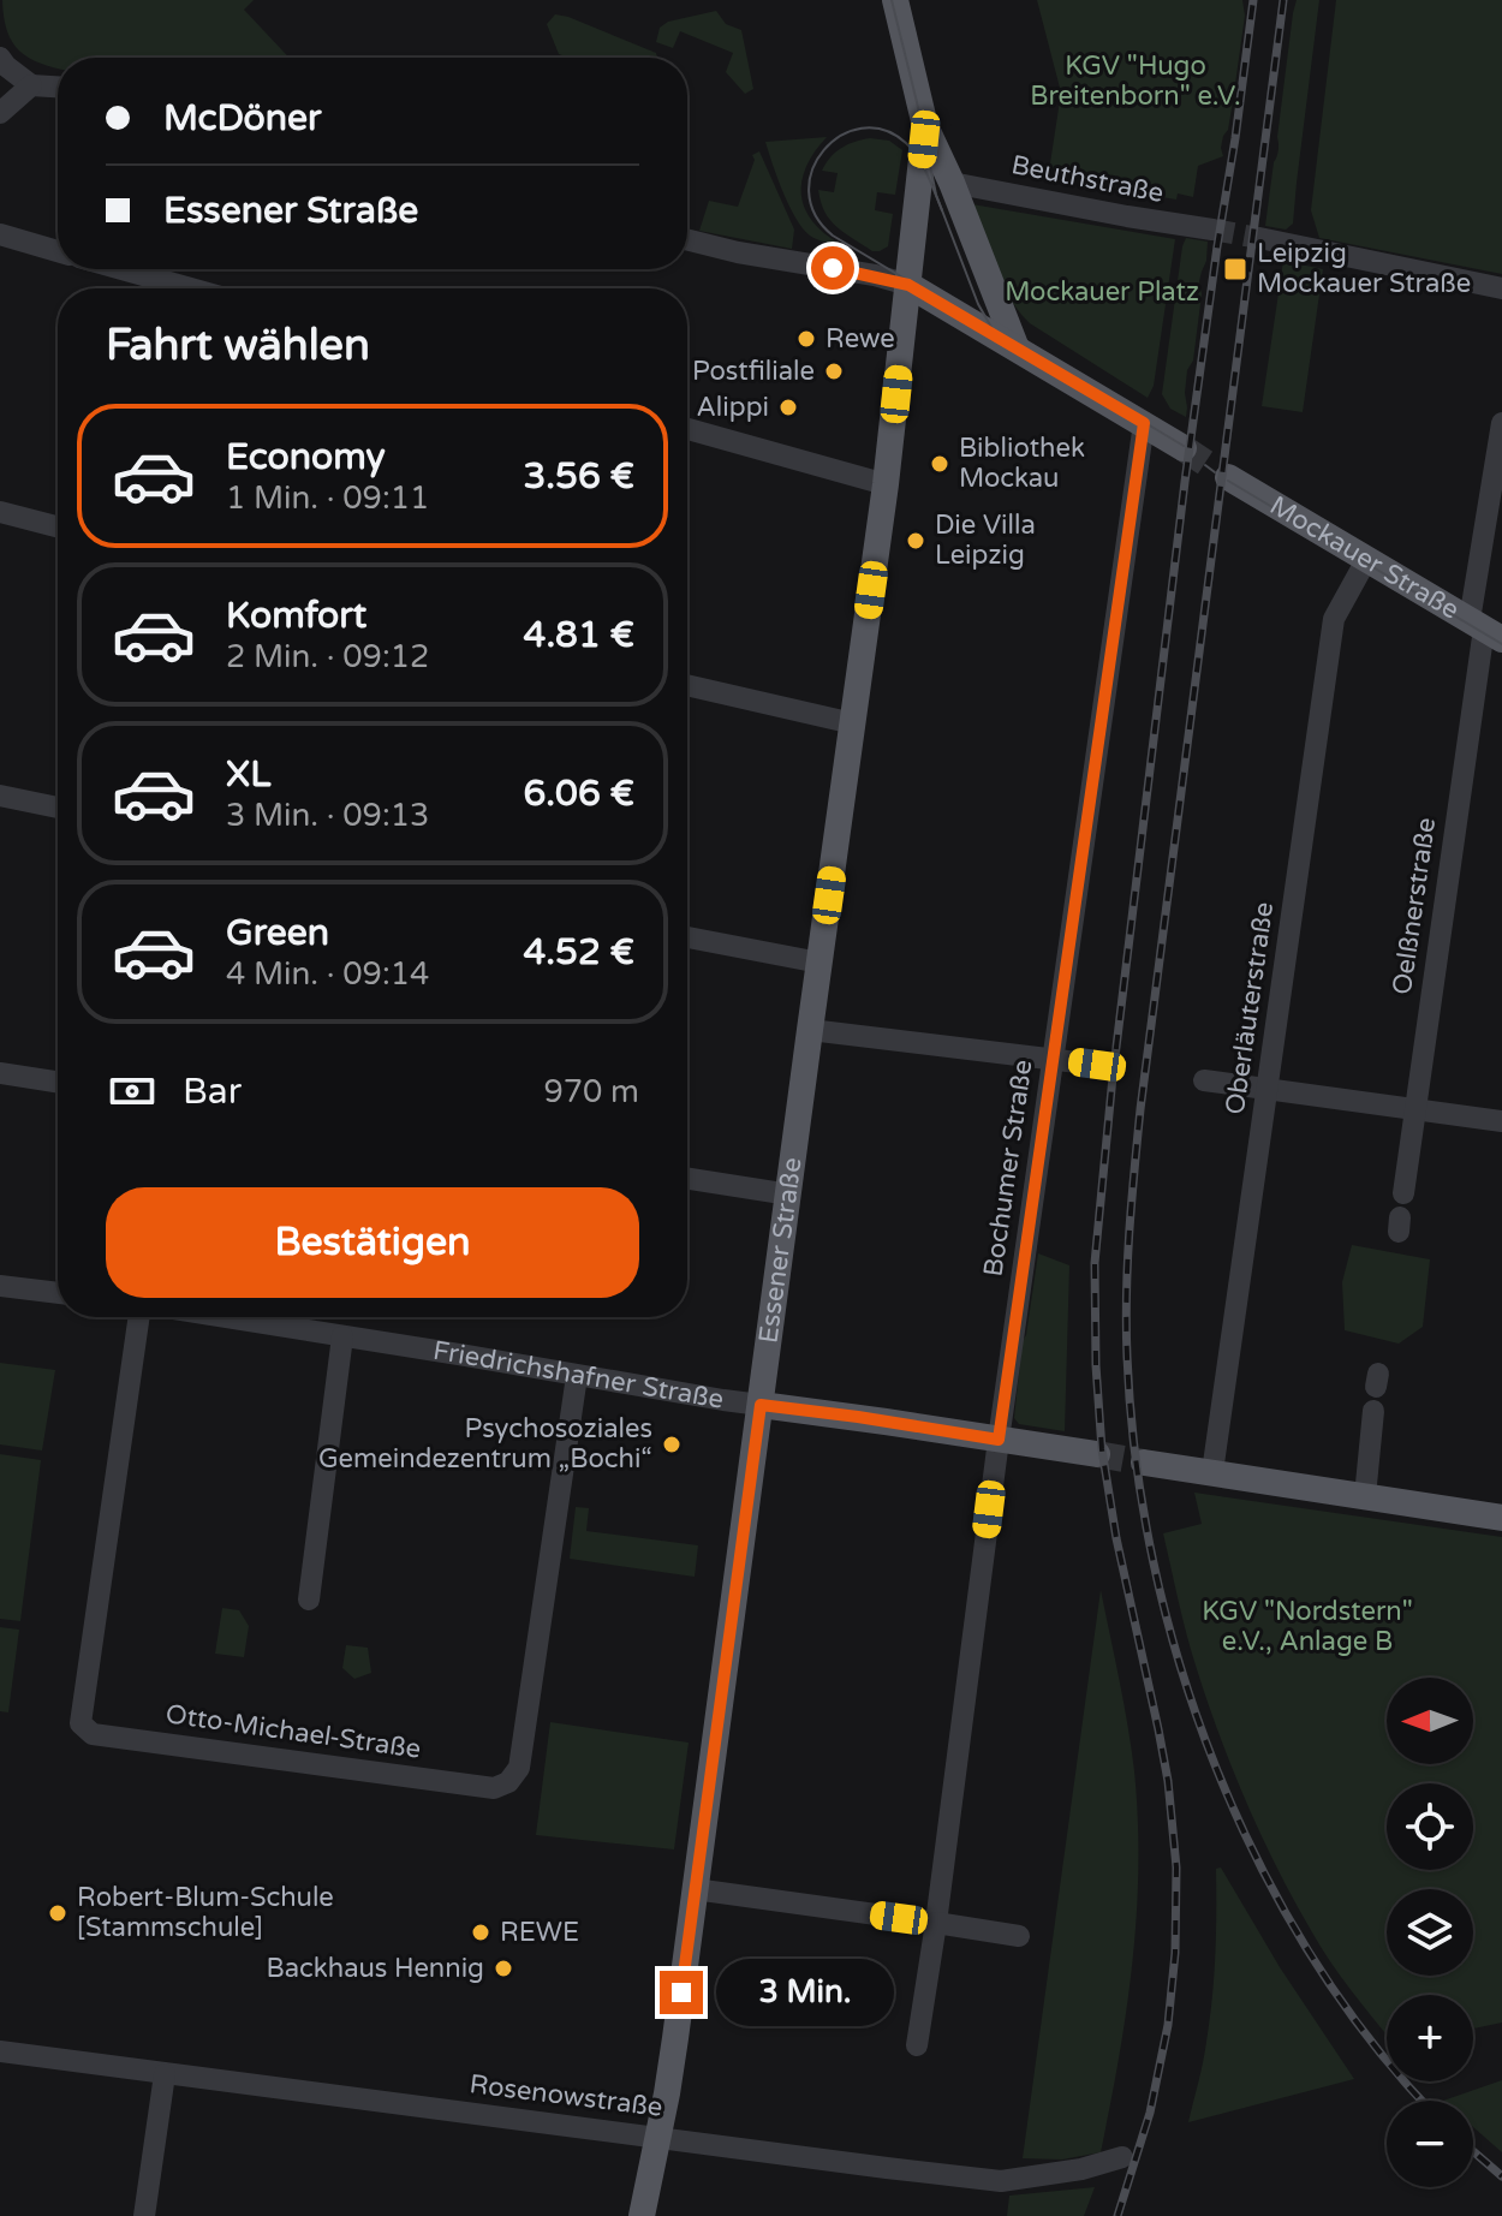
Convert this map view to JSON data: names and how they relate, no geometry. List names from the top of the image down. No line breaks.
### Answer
{"streets":{"main road":["Mockauer Straße","Essener Straße","Friedrichshafner Straße"],"street":["Beuthstraße","Oelßnerstraße","Oberläuterstraße","Bochumer Straße","Otto-Michael-Straße","Rosenowstraße"]},"crossings":[["Mockauer Straße","Oelßnerstraße"],["Mockauer Straße","Oberläuterstraße"],["Mockauer Straße","Bochumer Straße"],["Mockauer Straße","Essener Straße"],["Bochumer Straße","Friedrichshafner Straße"],["Essener Straße","Friedrichshafner Straße"],["Essener Straße","Rosenowstraße"],["Friedrichshafner Straße","Otto-Michael-Straße"]],"parks":["KGV \"Hugo Breitenborn\" e.V.","Mockauer Platz","KGV \"Nordstern\" e.V., Anlage B"],"places":{"transit":["Leipzig Mockauer Straße"],"other":["Rewe","Postfiliale","Alippi","Bibliothek Mockau","Die Villa Leipzig","Psychosoziales Gemeindezentrum „Bochi“","Robert-Blum-Schule [Stammschule]","REWE","Backhaus Hennig"]},"north":"left","page":{"banner":["McDöner","Essener Straße"],"heading":"Fahrt wählen","list":[{"name":"Economy","note":"1 Min. · 09:11","value":"3.56 €"},{"name":"Komfort","note":"2 Min. · 09:12","value":"4.81 €"},{"name":"XL","note":"3 Min. · 09:13","value":"6.06 €"},{"name":"Green","note":"4 Min. · 09:14","value":"4.52 €"}],"pay":["Bar","970 m"],"buttons":"Bestätigen","map_buttons":["+","−"],"bubble":"3 Min."}}
